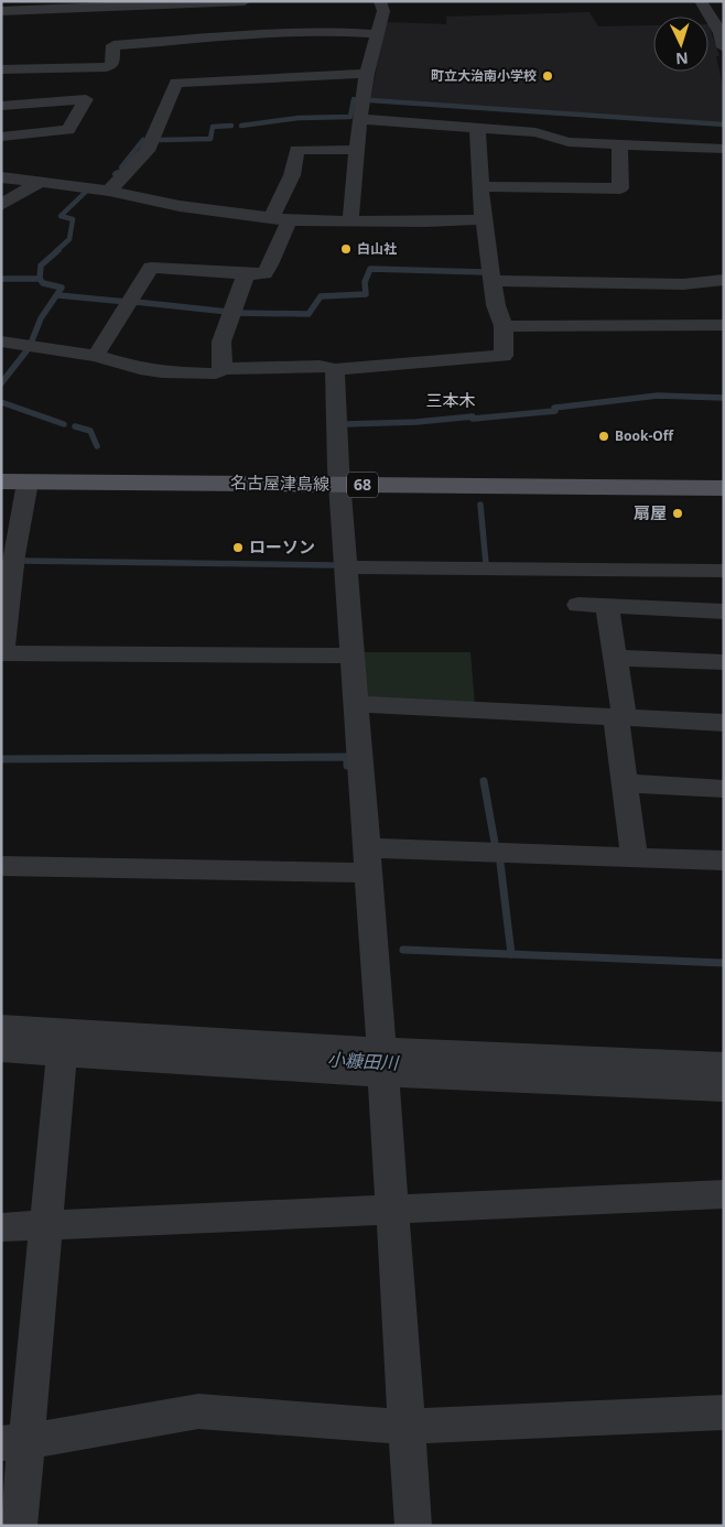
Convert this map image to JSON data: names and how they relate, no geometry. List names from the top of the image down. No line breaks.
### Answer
{"streets":{"main road":["名古屋津島線","68"]},"districts":["三本木"],"water":["小糠田川"],"places":["町立大治南小学校","白山社","Book-Off","扇屋","ローソン"],"north":"bottom"}
